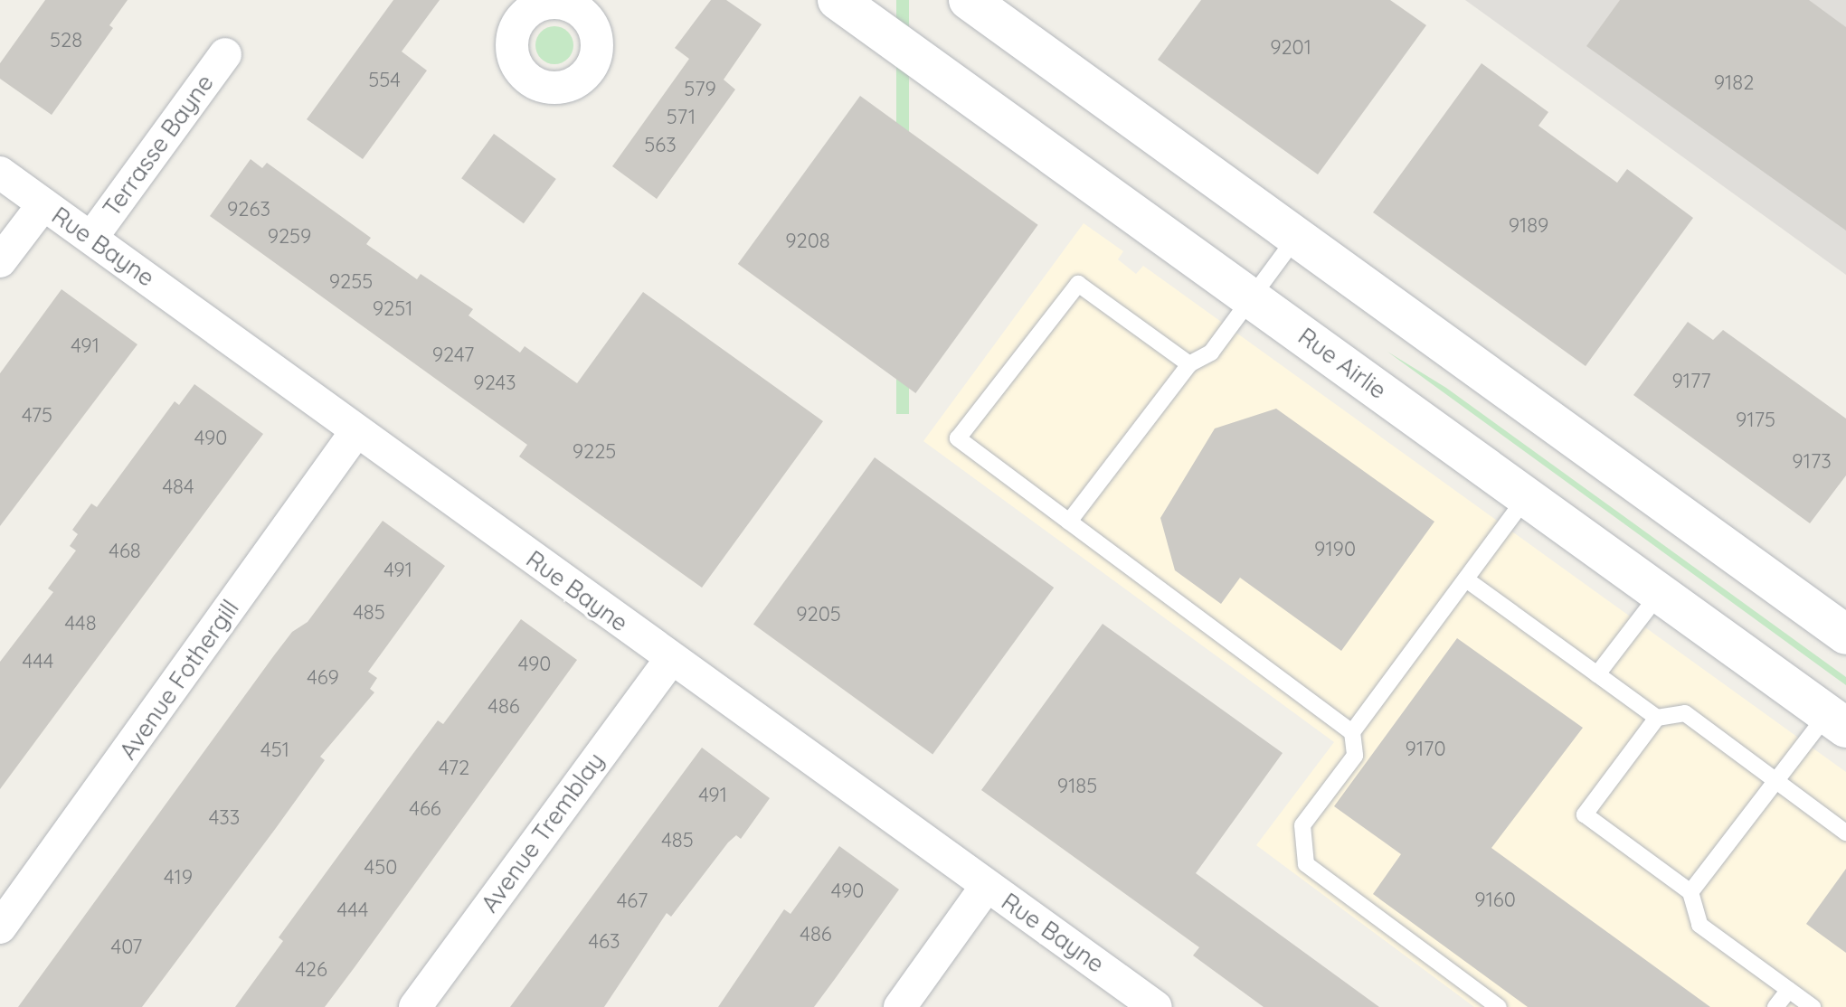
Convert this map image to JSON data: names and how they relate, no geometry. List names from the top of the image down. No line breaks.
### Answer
{"streets":{"main road":["Rue Airlie"],"street":["Terrasse Bayne","Rue Bayne","Avenue Fothergill","Avenue Tremblay"]},"crossings":[["Terrasse Bayne","Rue Bayne"],["Rue Bayne","Avenue Fothergill"],["Rue Bayne","Avenue Tremblay"]],"house_numbers":["528","9201","554","9182","579","571","563","9263","9189","9259","9208","9255","9251","491","9247","9177","9243","475","9175","490","9225","9173","484","9190","468","491","485","9205","448","444","490","469","486","9170","451","472","9185","491","466","433","485","450","419","490","9160","467","444","486","463","407","426"]}
